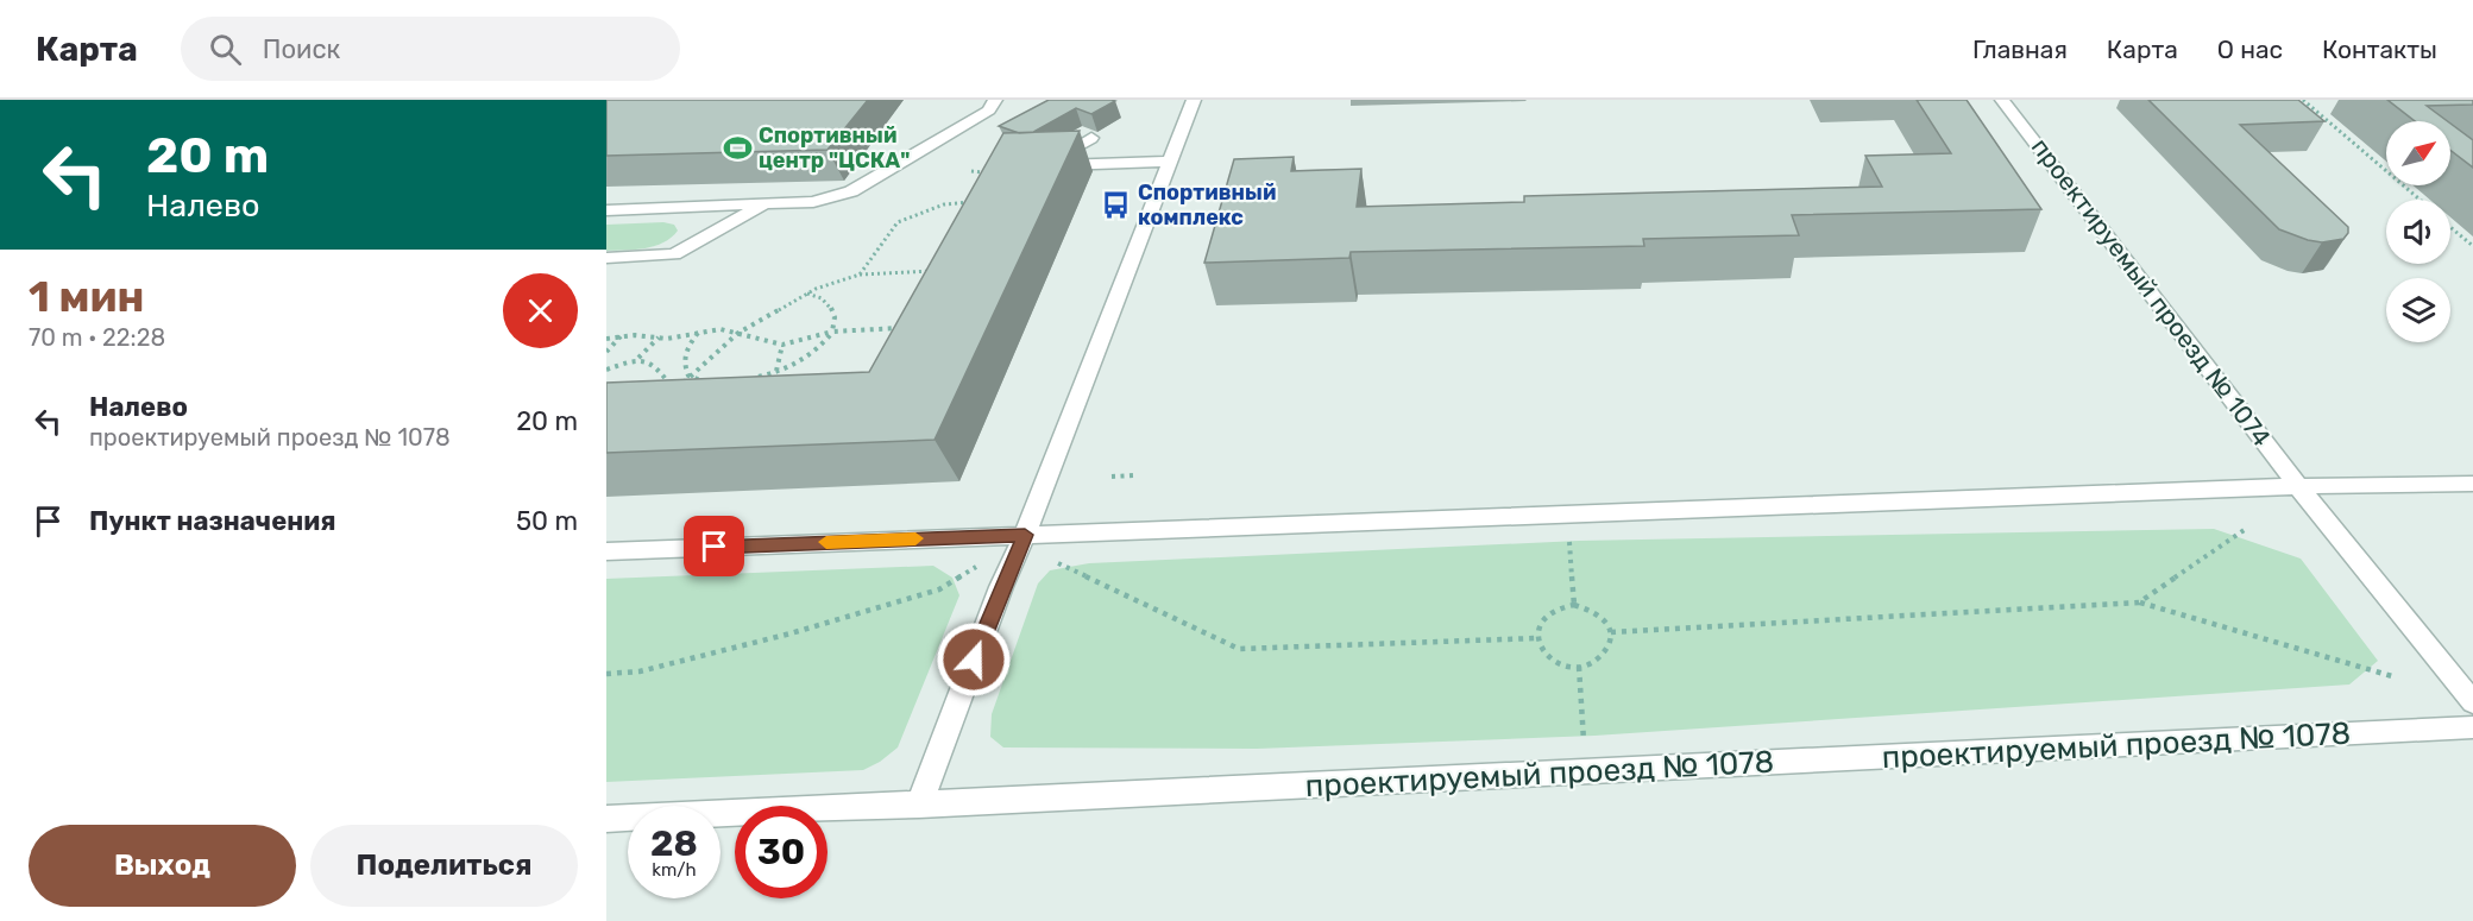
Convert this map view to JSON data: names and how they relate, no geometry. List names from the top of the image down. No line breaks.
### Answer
{"streets":{"street":["проектируемый проезд № 1074","проектируемый проезд № 1078"]},"places":{"sports":["Спортивный центр \"ЦСКА\""],"bus stop":["Спортивный комплекс"]},"north":"top right","page":{"header":"Карта","search":"Поиск","nav":["Главная","Карта","О нас","Контакты"],"turn":["20 m","Налево"],"heading":["1 мин","70 m · 22:28"],"list":[{"name":"Налево","note":"проектируемый проезд № 1078","value":"20 m"},{"name":"Пункт назначения","value":"50 m"}],"speed":"28 km/h","limit":"30","buttons":["Выход","Поделиться"]}}
